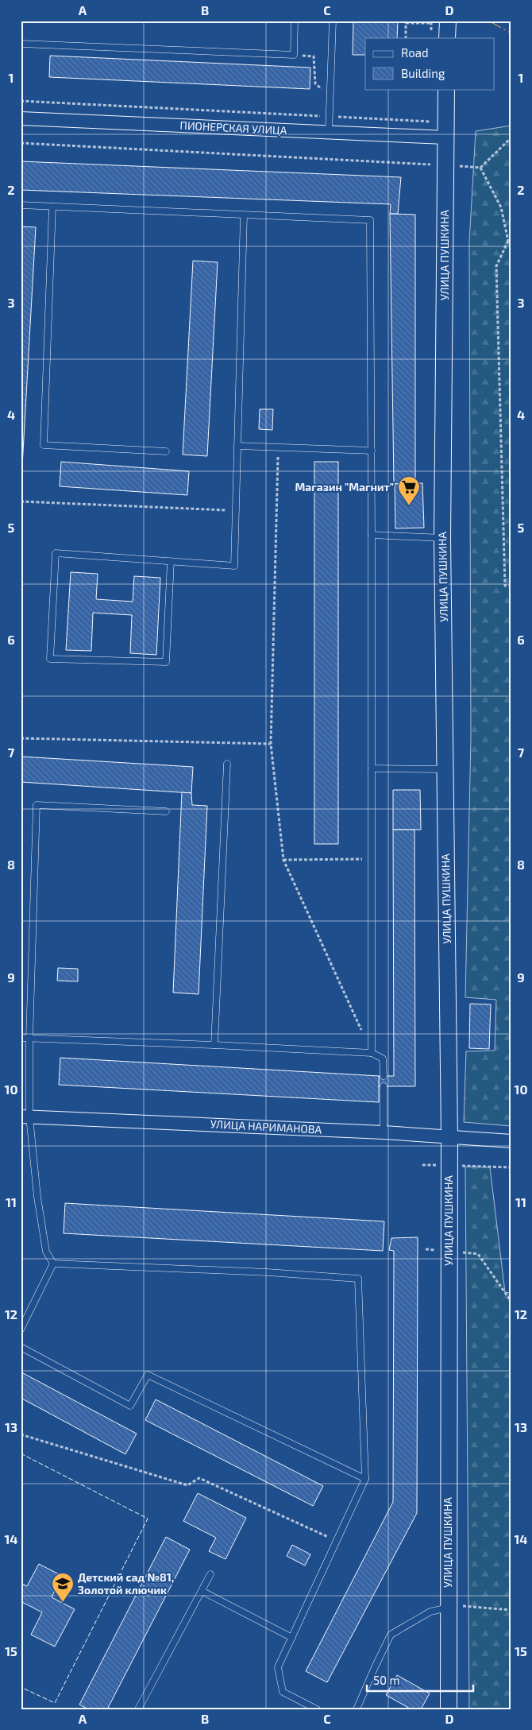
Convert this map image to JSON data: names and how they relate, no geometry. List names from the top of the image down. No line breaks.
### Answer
{"streets":{"street":["ПИОНЕРСКАЯ УЛИЦА","УЛИЦА ПУШКИНА","УЛИЦА НАРИМАНОВА"]},"crossings":[["ПИОНЕРСКАЯ УЛИЦА","УЛИЦА ПУШКИНА"],["УЛИЦА ПУШКИНА","УЛИЦА НАРИМАНОВА"]],"places":{"supermarket":["Магазин \"Магнит\""],"school or university":["Детский сад №81, Золотой ключик"]},"legend":["Road","Building"],"scale_bar":"50 m","grid":{"columns":["A","B","C","D"],"rows":["1","2","3","4","5","6","7","8","9","10","11","12","13","14","15"]}}
